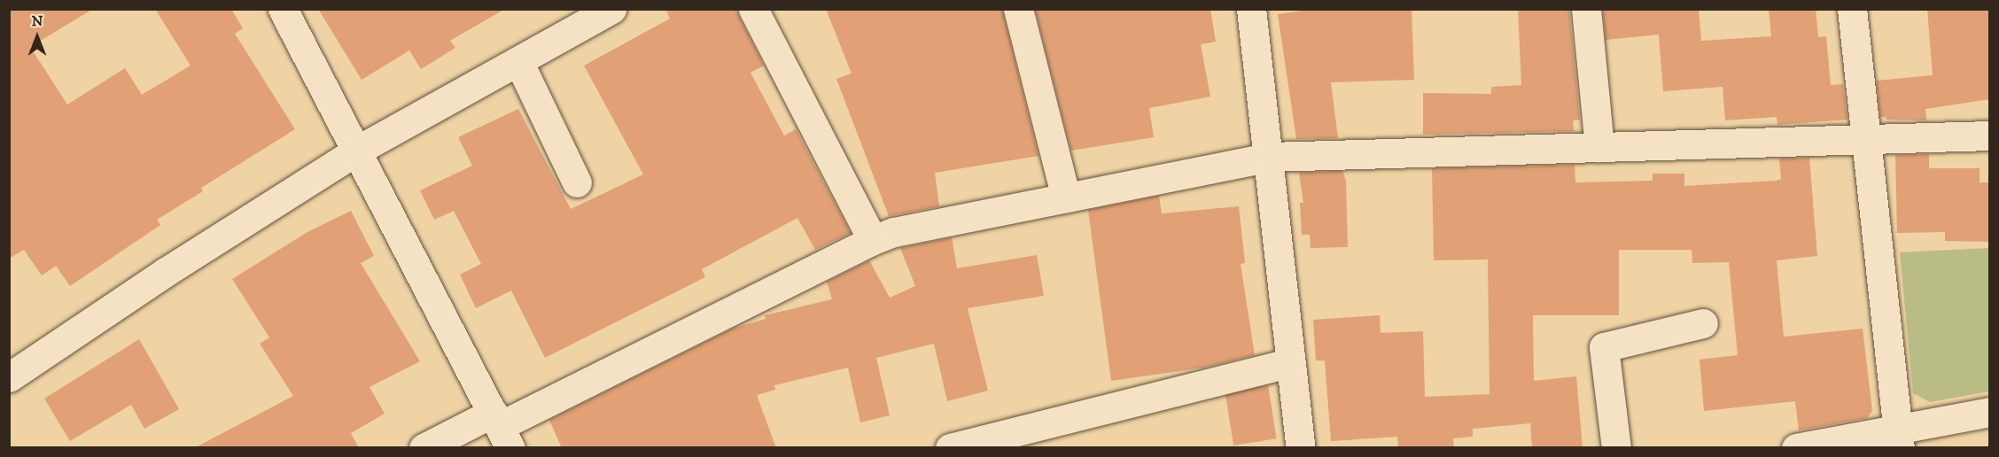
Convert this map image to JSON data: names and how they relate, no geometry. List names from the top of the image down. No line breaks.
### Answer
{"north":"top"}
